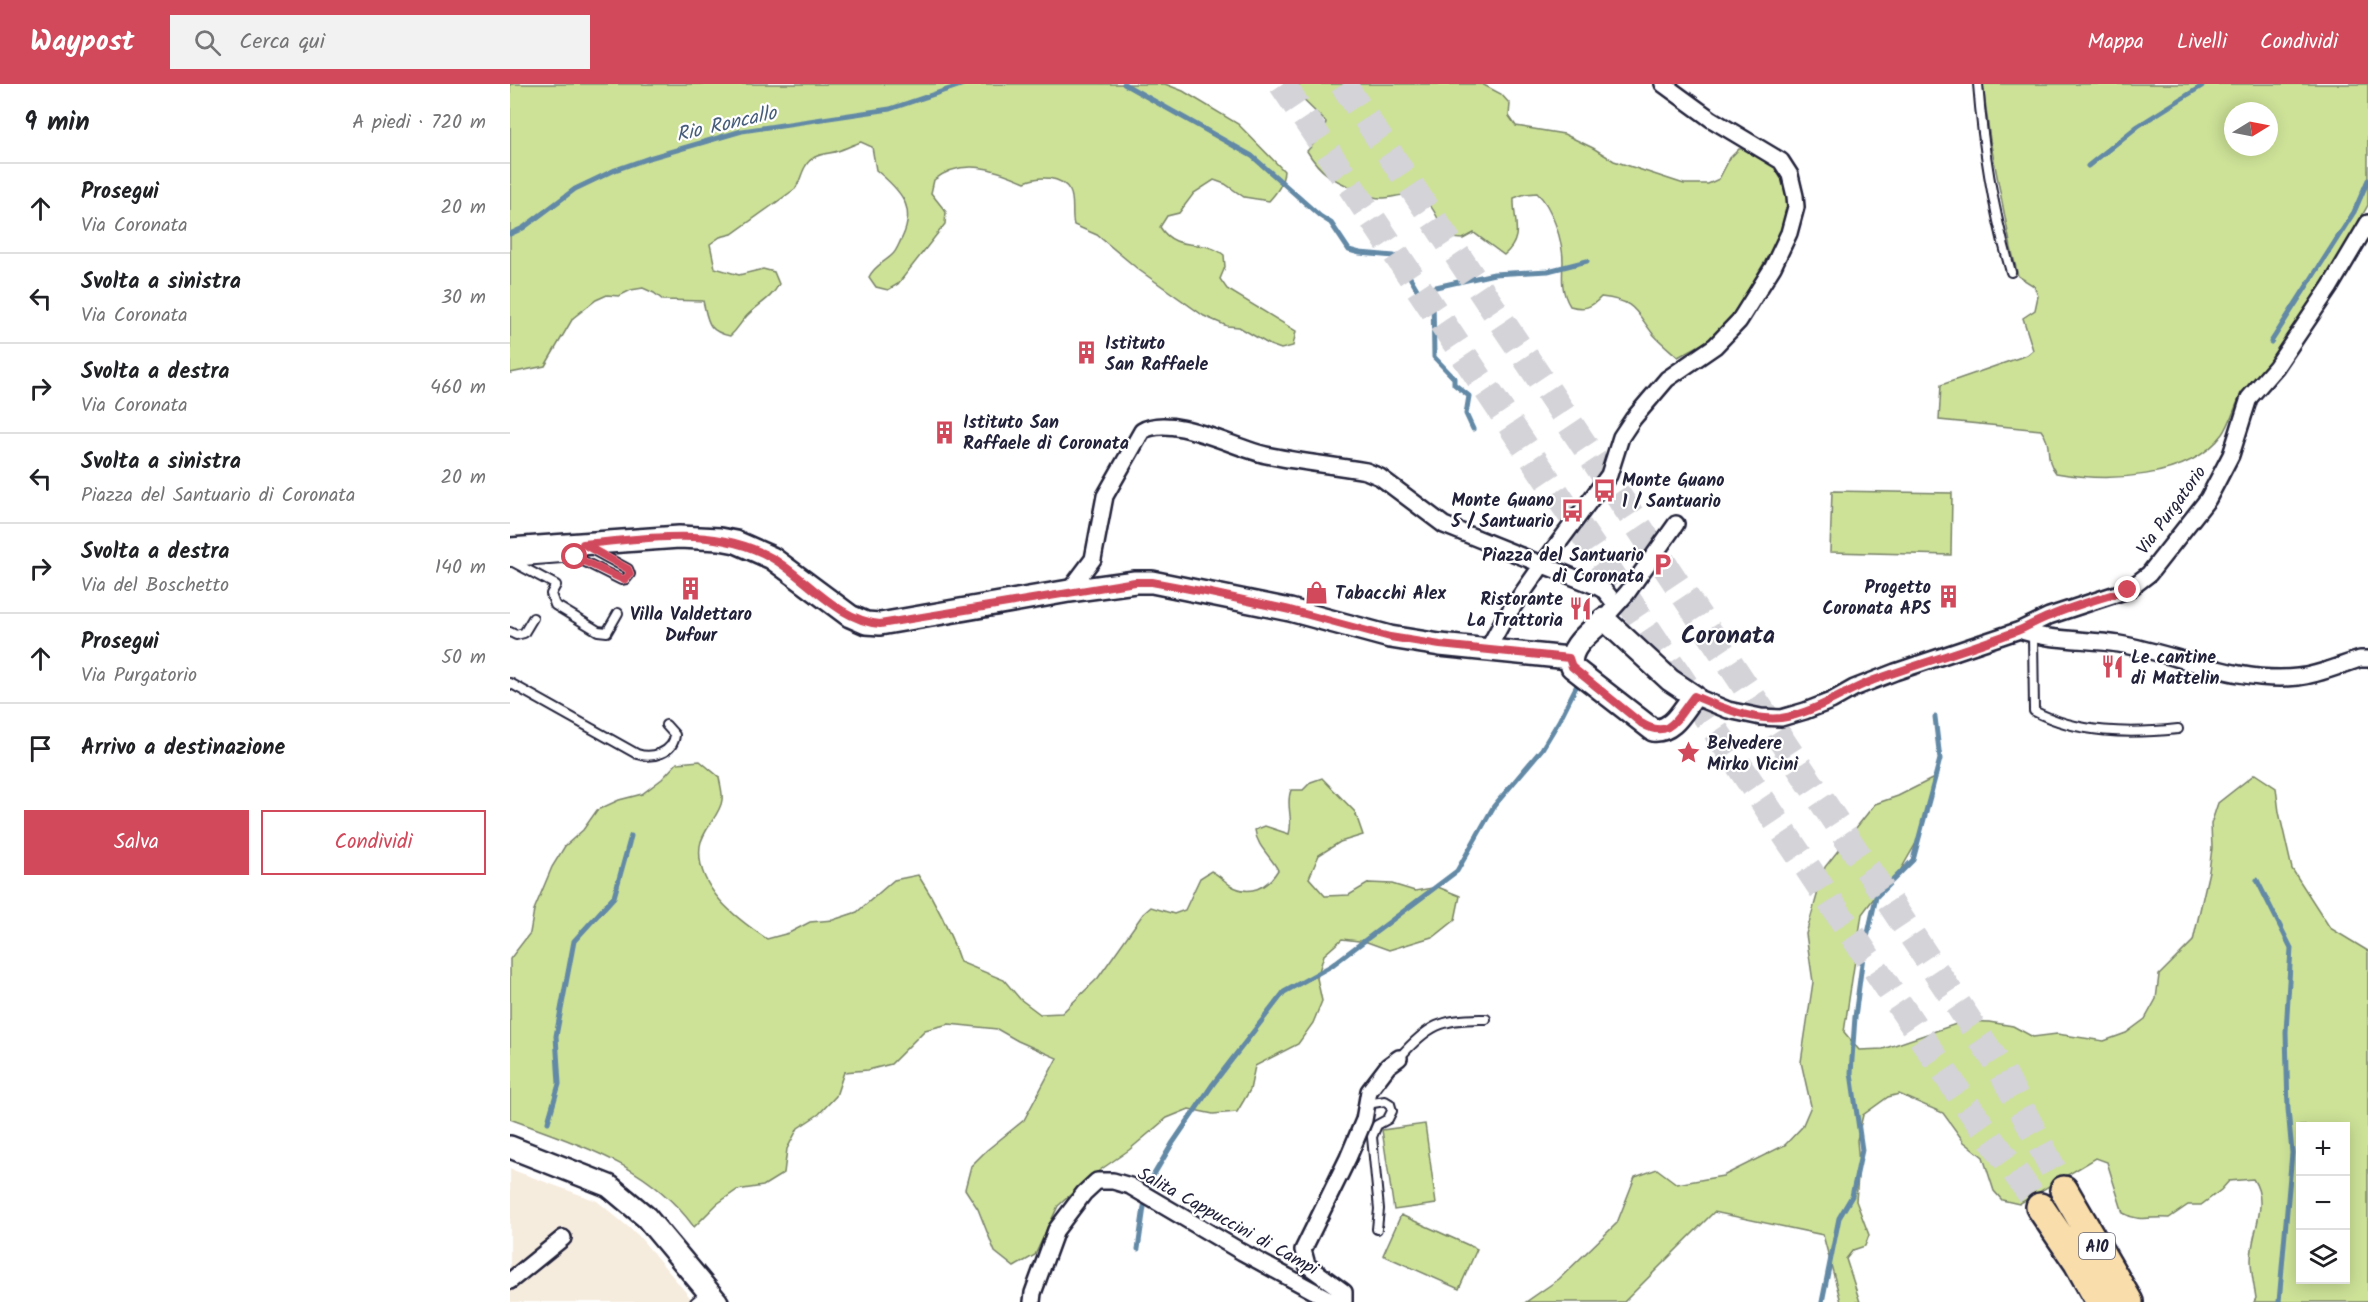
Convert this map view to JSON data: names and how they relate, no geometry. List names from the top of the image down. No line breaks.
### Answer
{"streets":{"highway":["A10"],"street":["Via Purgatorio","Salita Cappuccini di Campi"]},"districts":["Coronata"],"water":["Rio Roncallo"],"places":{"building":["Istituto San Raffaele","Istituto San Raffaele di Coronata","Villa Valdettaro Dufour","Progetto Coronata APS"],"bus stop":["Monte Guano 1 / Santuario","Monte Guano 5 / Santuario"],"parking":["Piazza del Santuario di Coronata"],"shop":["Tabacchi Alex"],"restaurant":["Ristorante La Trattoria","Le cantine di Mattelin"],"place":["Belvedere Mirko Vicini"]},"north":"right","page":{"header":"Waypost","search":"Cerca qui","nav":["Mappa","Livelli","Condividi"],"heading":["9 min","A piedi · 720 m"],"list":[["Prosegui","Via Coronata","20 m"],["Svolta a sinistra","Via Coronata","30 m"],["Svolta a destra","Via Coronata","460 m"],["Svolta a sinistra","Piazza del Santuario di Coronata","20 m"],["Svolta a destra","Via del Boschetto","140 m"],["Prosegui","Via Purgatorio","50 m"],"Arrivo a destinazione"],"buttons":["Salva","Condividi"],"map_buttons":["+","−"]}}
